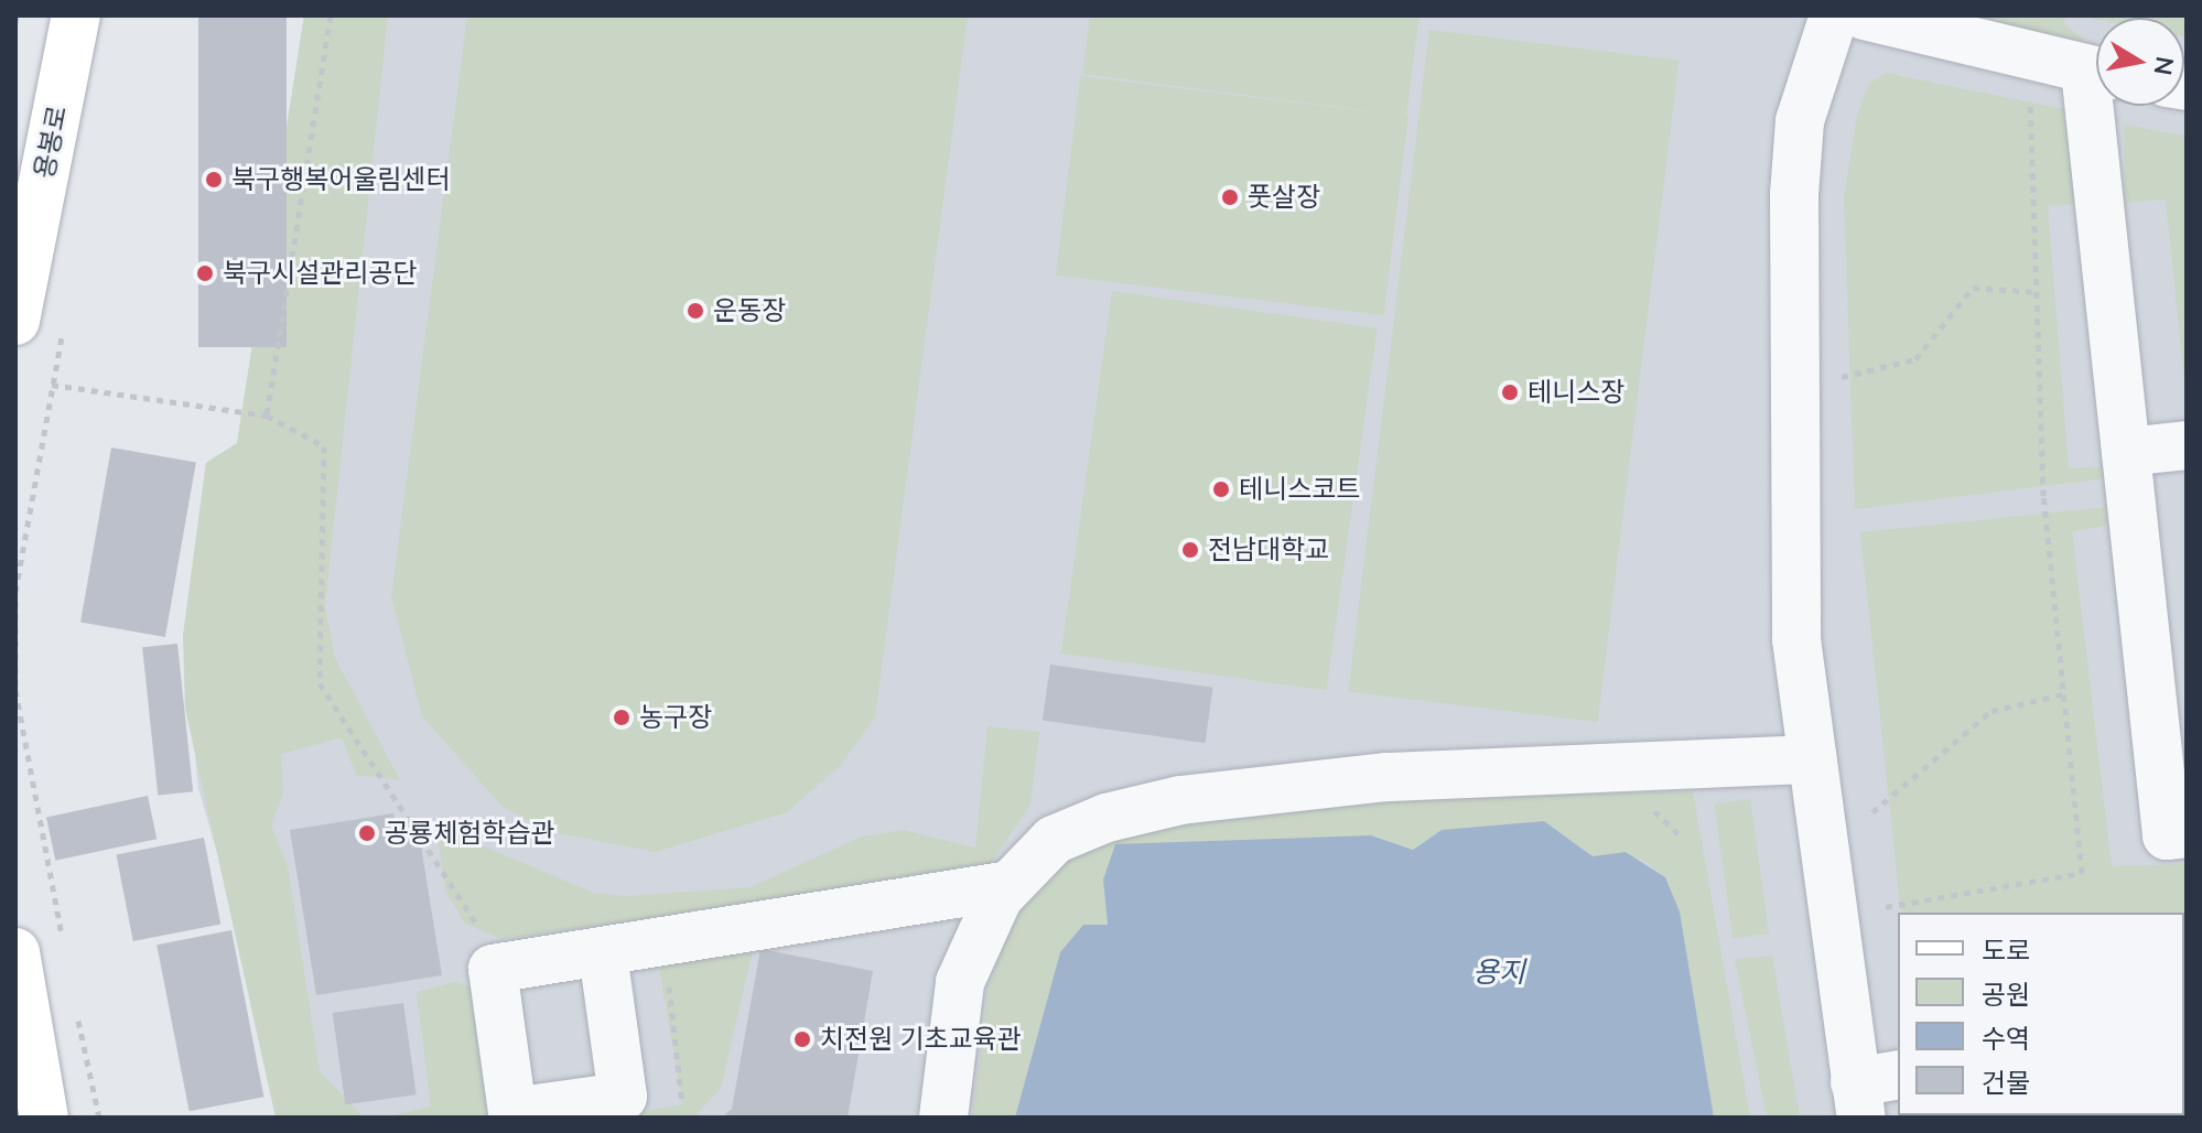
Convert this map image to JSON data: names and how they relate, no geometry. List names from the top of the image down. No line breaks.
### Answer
{"streets":{"main road":["용봉로"]},"water":["용지"],"places":["북구행복어울림센터","풋살장","북구시설관리공단","운동장","테니스장","테니스코트","전남대학교","농구장","공룡체험학습관","치전원 기초교육관"],"legend":["도로","공원","수역","건물"],"north":"right"}
